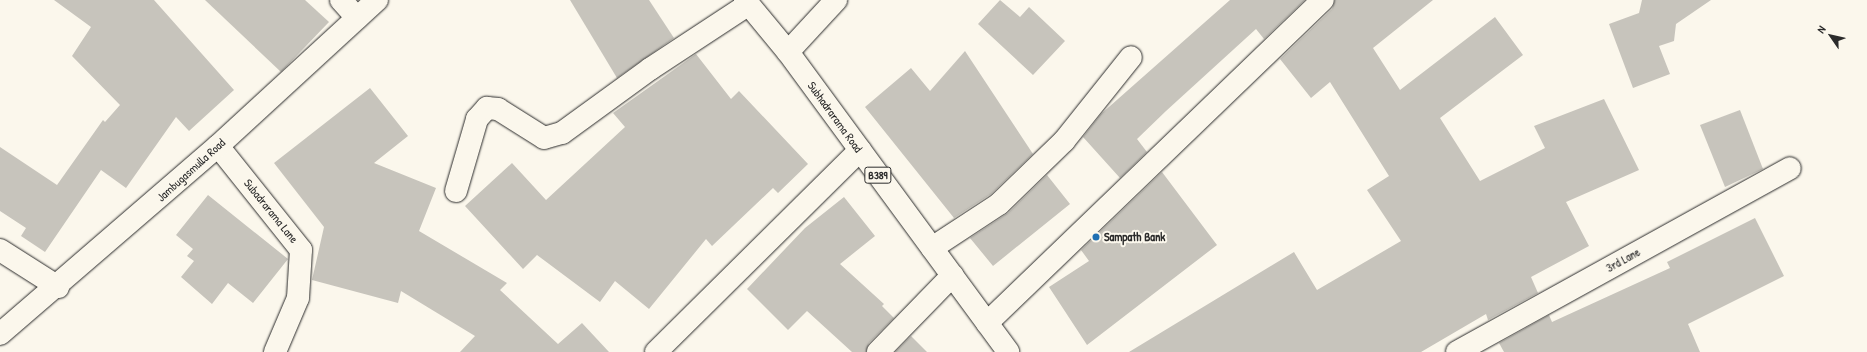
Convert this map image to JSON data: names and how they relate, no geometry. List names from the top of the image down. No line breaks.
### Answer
{"streets":{"street":["Subhadrarama Road","Jambugasmulla Road","B389","Subadrarama Lane","3rd Lane"]},"crossings":[["Jambugasmulla Road","Subadrarama Lane"]],"places":["Sampath Bank"],"north":"top left"}
